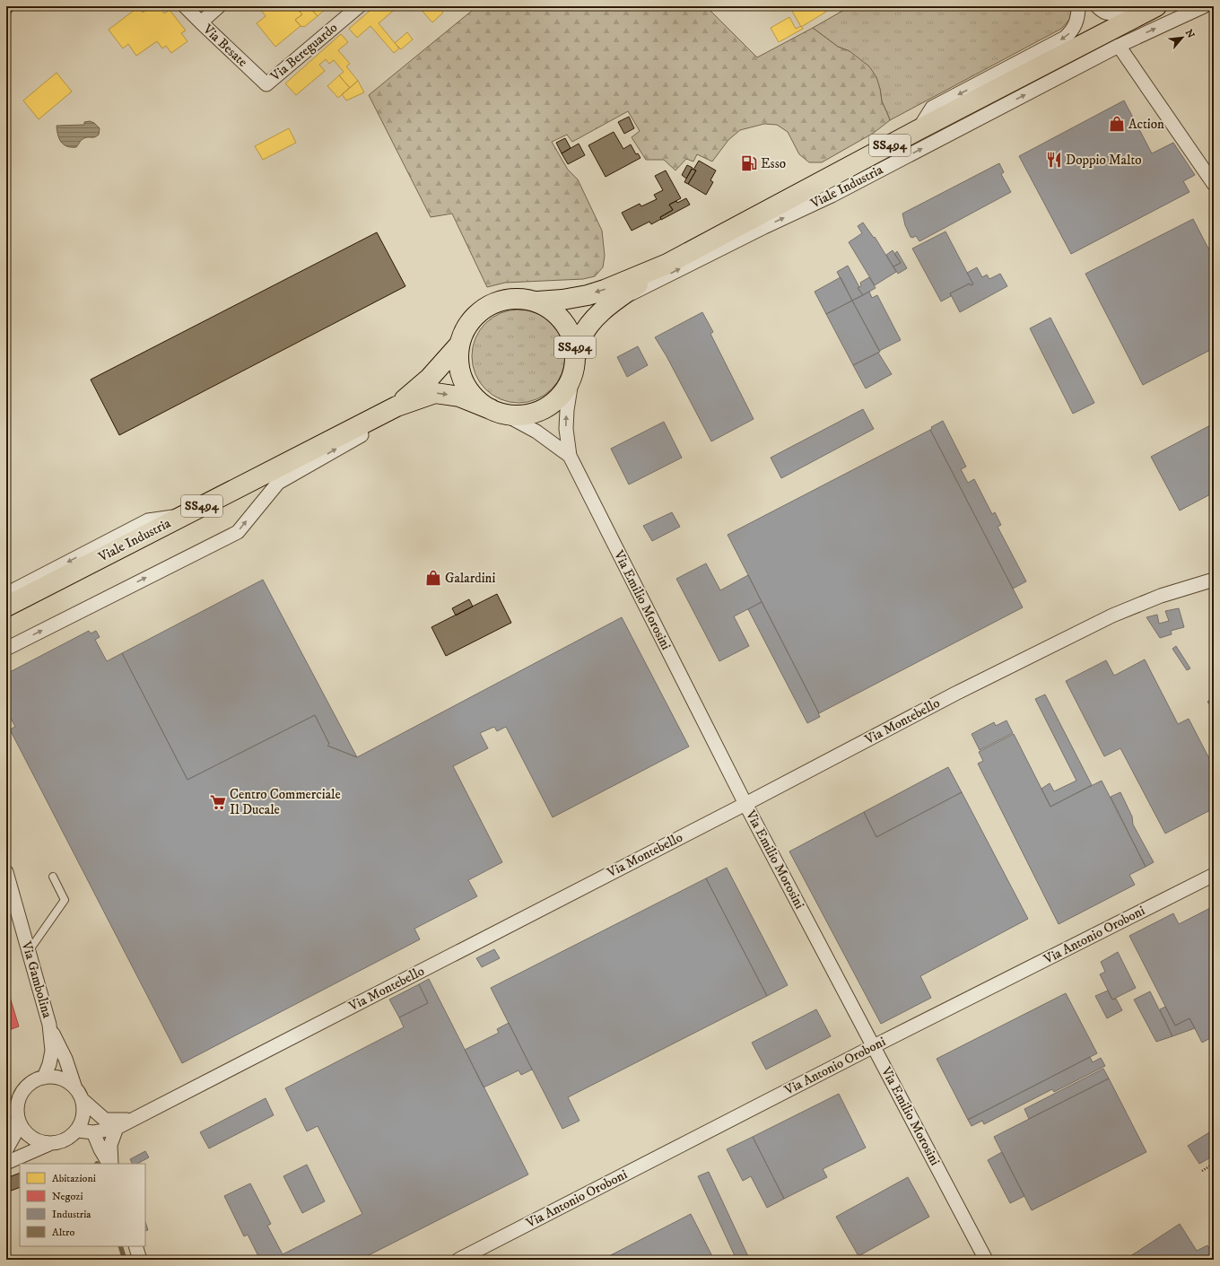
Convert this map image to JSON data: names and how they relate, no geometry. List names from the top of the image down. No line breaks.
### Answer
{"streets":{"main road":["SS494","Viale Industria"],"street":["Via Besate","Via Bereguardo","Via Emilio Morosini","Via Montebello","Via Antonio Oroboni","Via Gambolina"]},"crossings":[["Via Besate","Via Bereguardo"],["SS494","Viale Industria"],["Viale Industria","Via Emilio Morosini"],["Via Emilio Morosini","Via Montebello"],["Via Emilio Morosini","Via Antonio Oroboni"],["Via Montebello","Via Gambolina"]],"places":{"shop":["Action","Galardini"],"restaurant":["Doppio Malto"],"fuel station":["Esso"],"supermarket":["Centro Commerciale Il Ducale"]},"legend":["Abitazioni","Negozi","Industria","Altro"],"north":"top right"}
